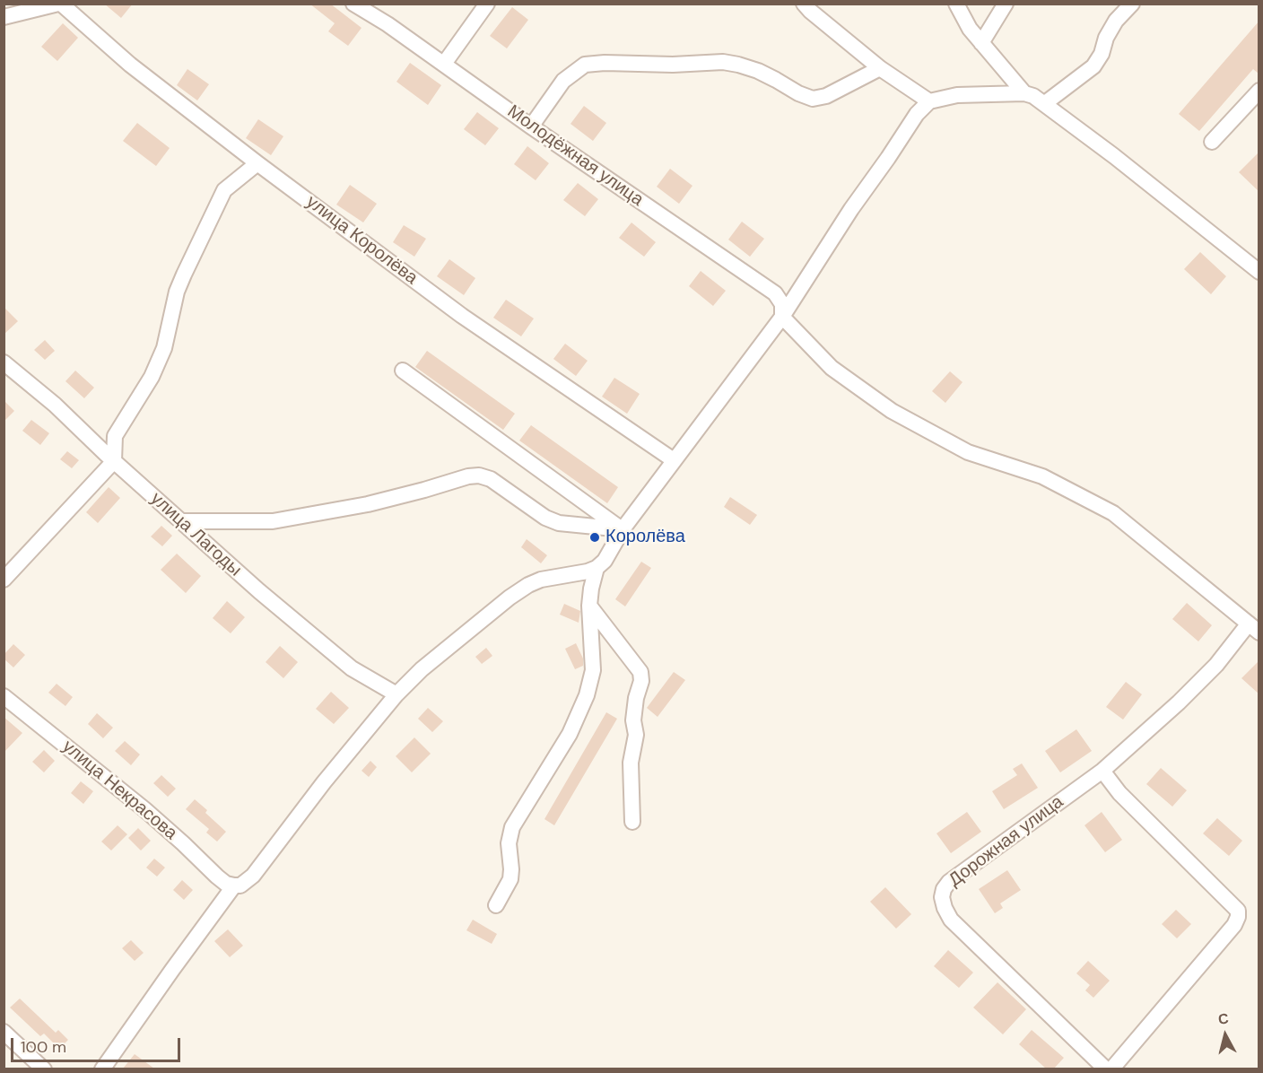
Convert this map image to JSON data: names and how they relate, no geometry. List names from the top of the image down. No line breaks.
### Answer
{"streets":{"street":["Молодёжная улица","улица Королёва","улица Лагоды","улица Некрасова","Дорожная улица"]},"crossings":[["Молодёжная улица","Дорожная улица"]],"places":["Королёва"],"scale_bar":"100 m","north":"top"}
